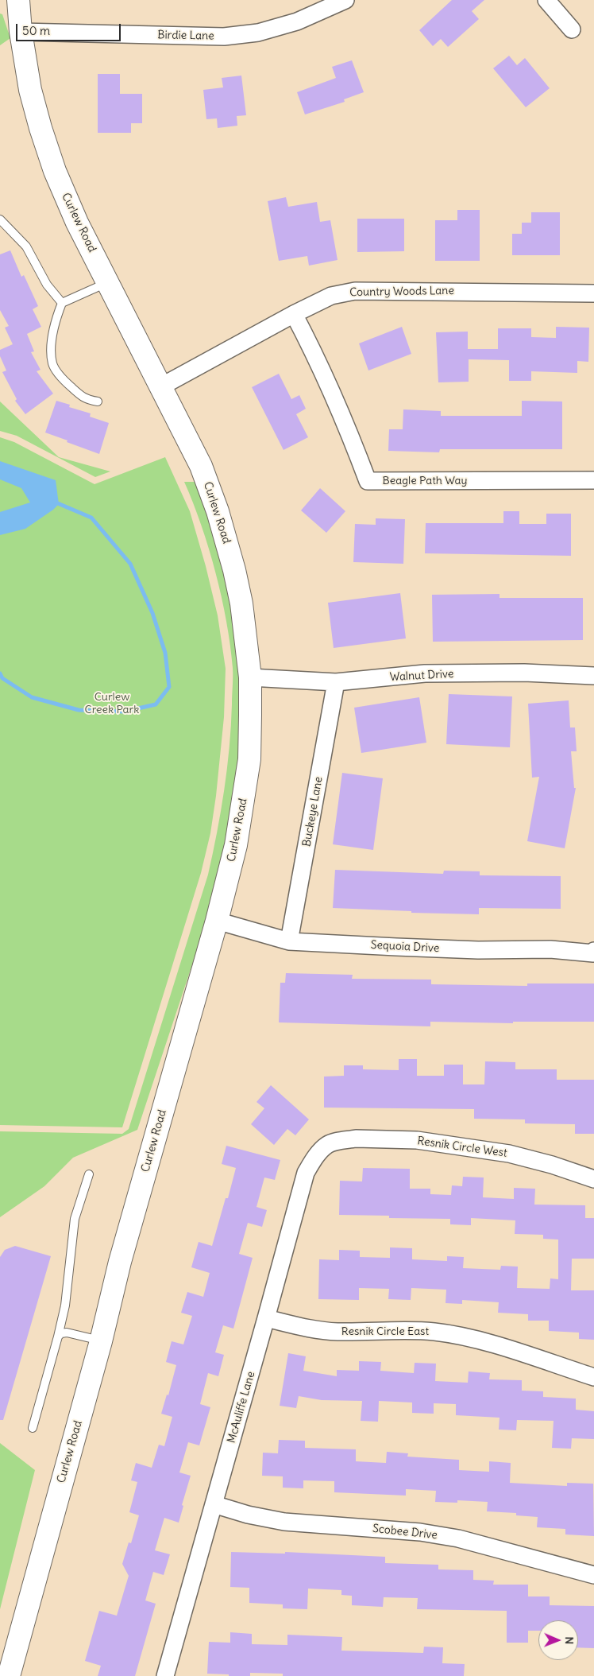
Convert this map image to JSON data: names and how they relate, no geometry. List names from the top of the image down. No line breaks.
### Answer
{"streets":{"main road":["Curlew Road"],"street":["Birdie Lane","Country Woods Lane","Beagle Path Way","Walnut Drive","Buckeye Lane","Sequoia Drive","Resnik Circle West","Resnik Circle East","McAuliffe Lane","Scobee Drive"]},"crossings":[["Birdie Lane","Curlew Road"],["Curlew Road","Country Woods Lane"],["Curlew Road","Walnut Drive"],["Curlew Road","Sequoia Drive"],["Country Woods Lane","Beagle Path Way"],["Walnut Drive","Buckeye Lane"],["Buckeye Lane","Sequoia Drive"],["Resnik Circle West","McAuliffe Lane"],["Resnik Circle East","McAuliffe Lane"],["McAuliffe Lane","Scobee Drive"]],"parks":["Curlew Creek Park"],"scale_bar":"50 m","north":"right"}
